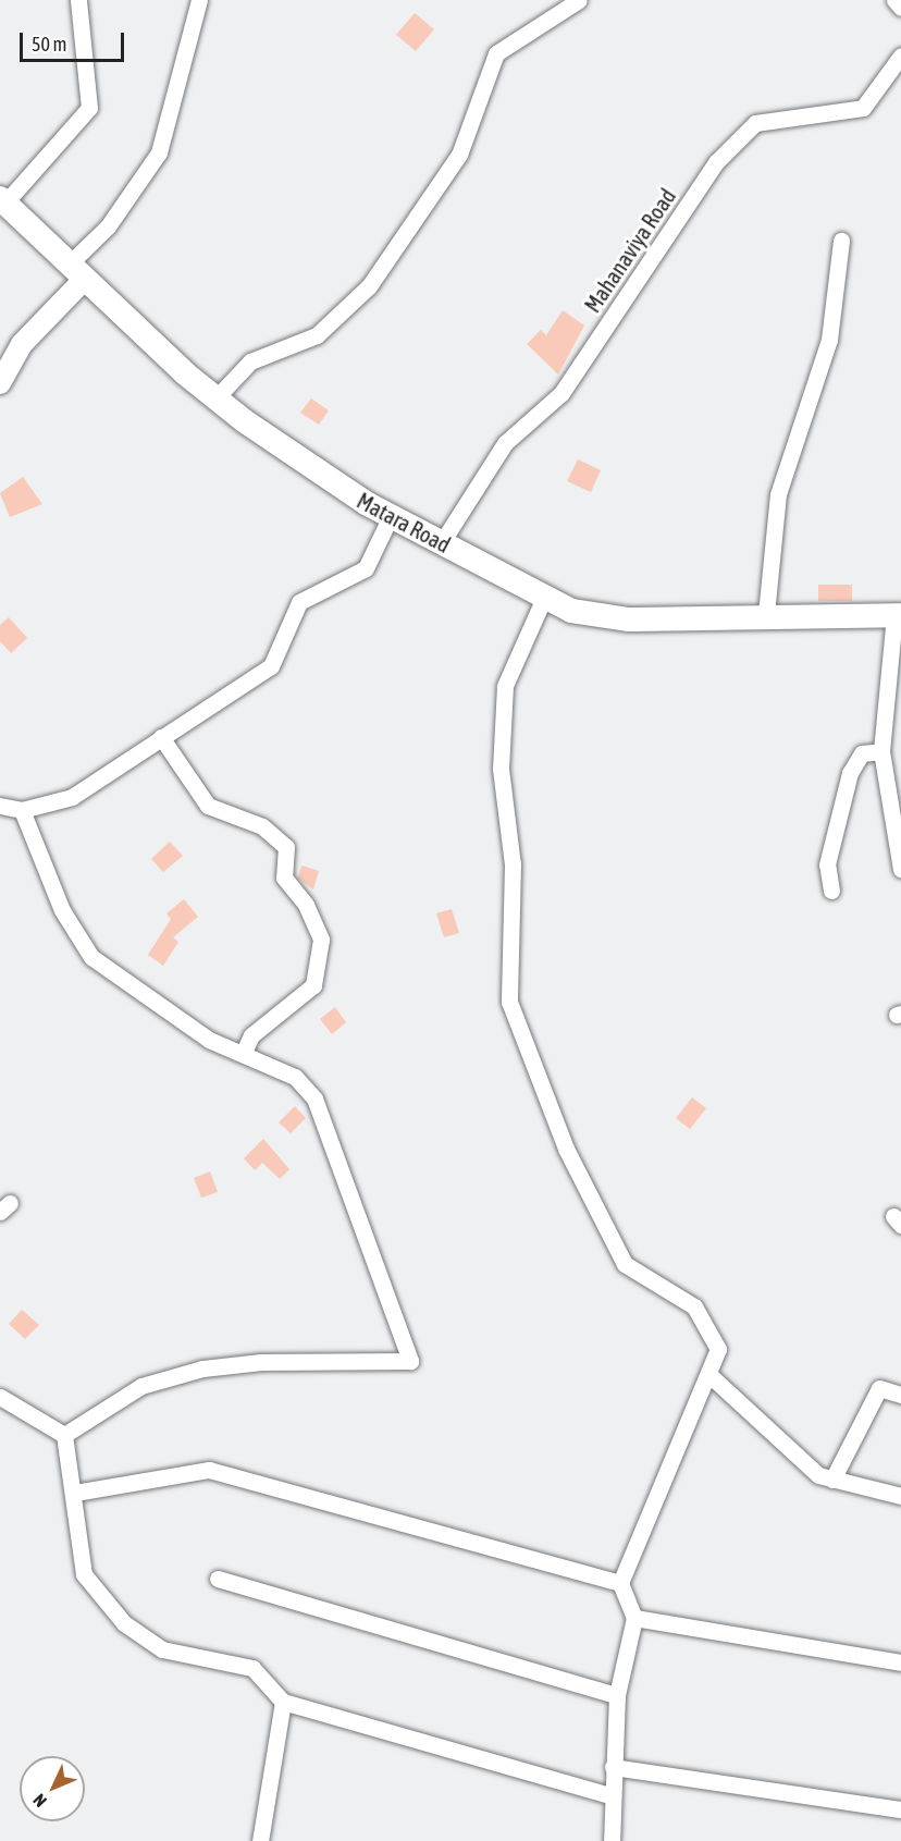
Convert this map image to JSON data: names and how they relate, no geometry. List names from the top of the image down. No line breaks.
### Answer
{"streets":{"highway":["Matara Road"],"street":["Mahanaviya Road"]},"crossings":[["Mahanaviya Road","Matara Road"]],"scale_bar":"50 m","north":"bottom left"}
